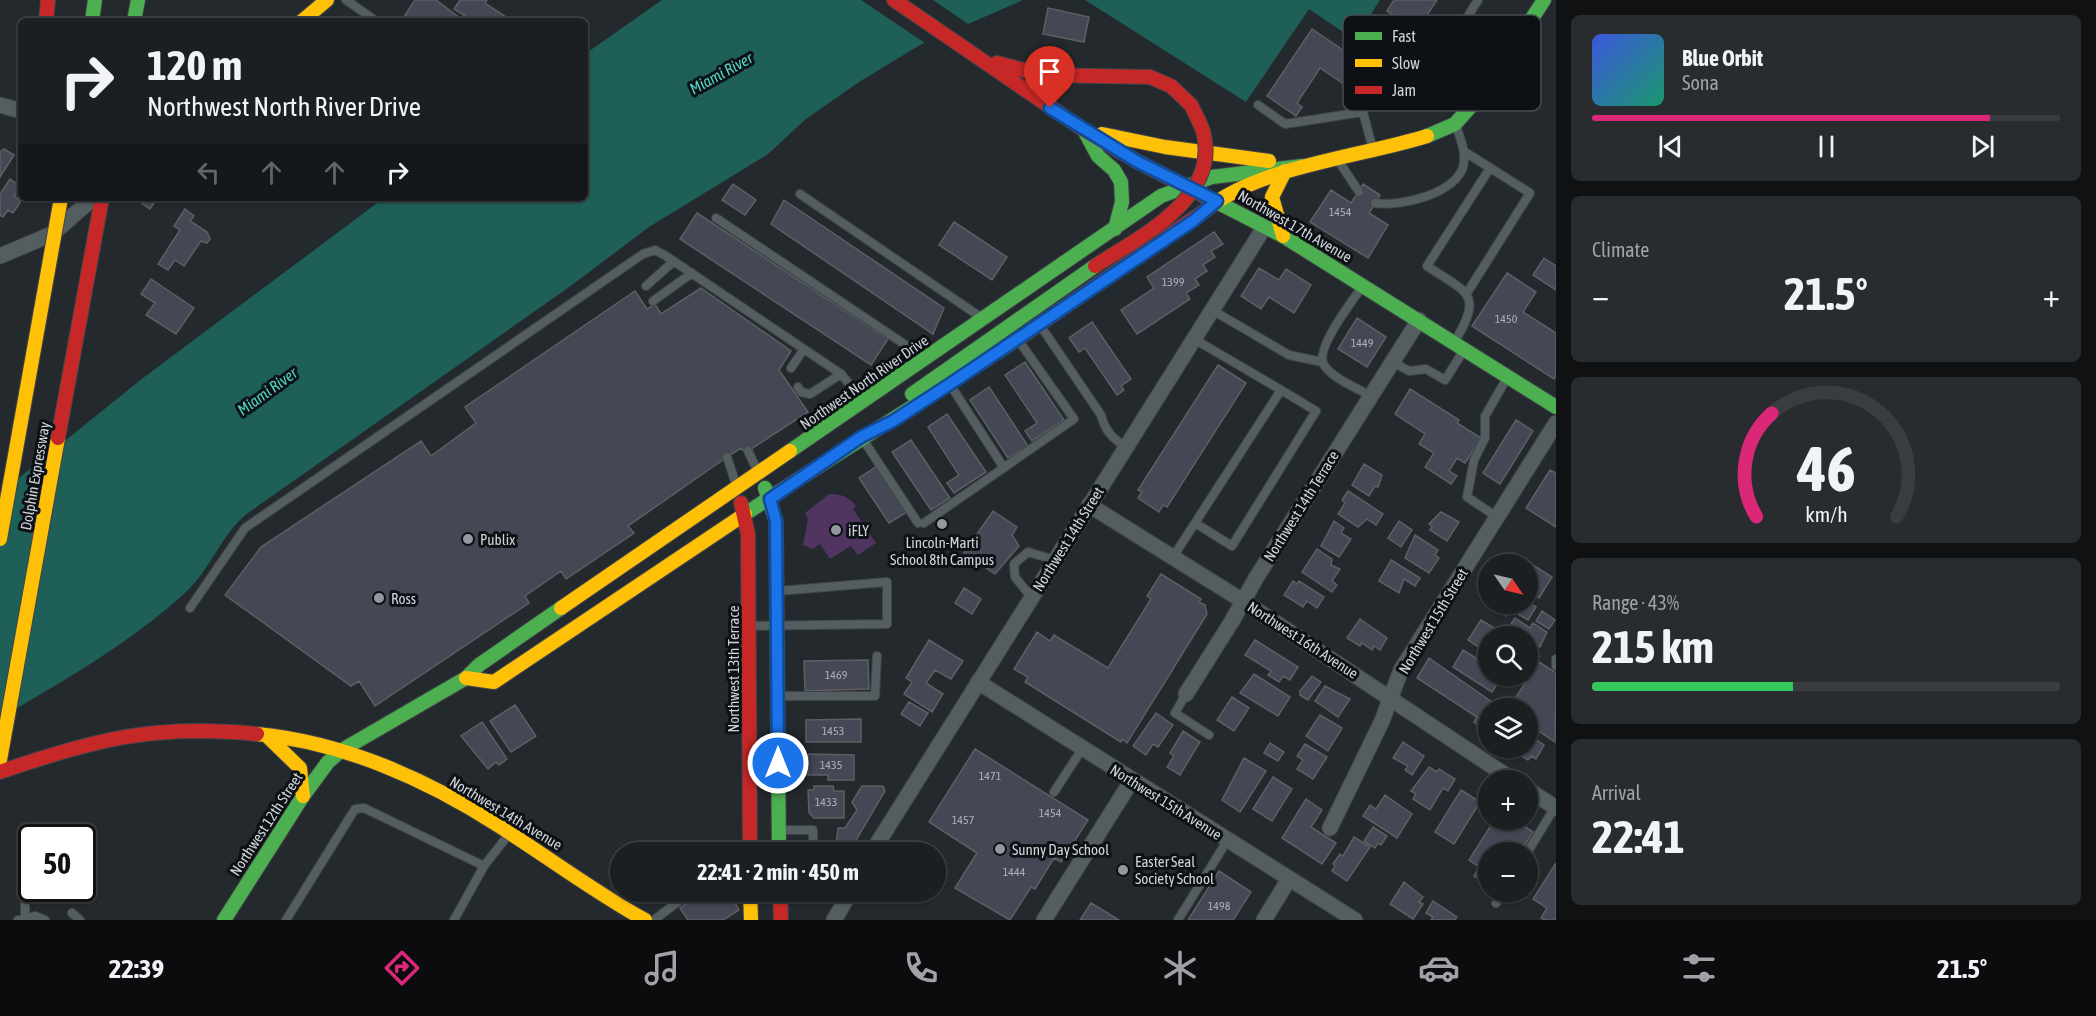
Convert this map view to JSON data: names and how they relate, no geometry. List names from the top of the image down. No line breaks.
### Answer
{"streets":{"main road":["Northwest 17th Avenue","Northwest North River Drive","Dolphin Expressway","Northwest 13th Terrace","Northwest 14th Avenue","Northwest 12th Street"],"street":["Northwest 14th Terrace","Northwest 14th Street","Northwest 15th Street","Northwest 16th Avenue","Northwest 15th Avenue"]},"crossings":[["Northwest 17th Avenue","Northwest North River Drive"],["Northwest 17th Avenue","Northwest 14th Terrace"],["Northwest 17th Avenue","Northwest 14th Street"],["Northwest North River Drive","Northwest 13th Terrace"],["Northwest North River Drive","Northwest 14th Avenue"],["Northwest North River Drive","Northwest 12th Street"],["Northwest 14th Terrace","Northwest 16th Avenue"],["Northwest 14th Street","Northwest 16th Avenue"],["Northwest 14th Street","Northwest 15th Avenue"],["Northwest 15th Street","Northwest 16th Avenue"],["Northwest 14th Avenue","Northwest 12th Street"]],"water":["Miami River"],"places":["Lincoln-Marti School 8th Campus","iFLY","Publix","Ross","Sunny Day School","Easter Seal Society School"],"house_numbers":["1454","1399","1450","1449","1469","1453","1435","1471","1433","1454","1457","1444","1498"],"legend":["Fast","Slow","Jam"],"north":"bottom right","page":{"turn":["120 m","Northwest North River Drive"],"song":["Blue Orbit","Sona"],"tile":["Climate",["Range · 43%","215 km"],["Arrival","22:41"]],"heat":["−","21.5°","+"],"map_buttons":["+","−"],"limit":"50","trip":"22:41 · 2 min · 450 m","tabs":["22:39","21.5°"],"gauge":["46","km/h"]}}
